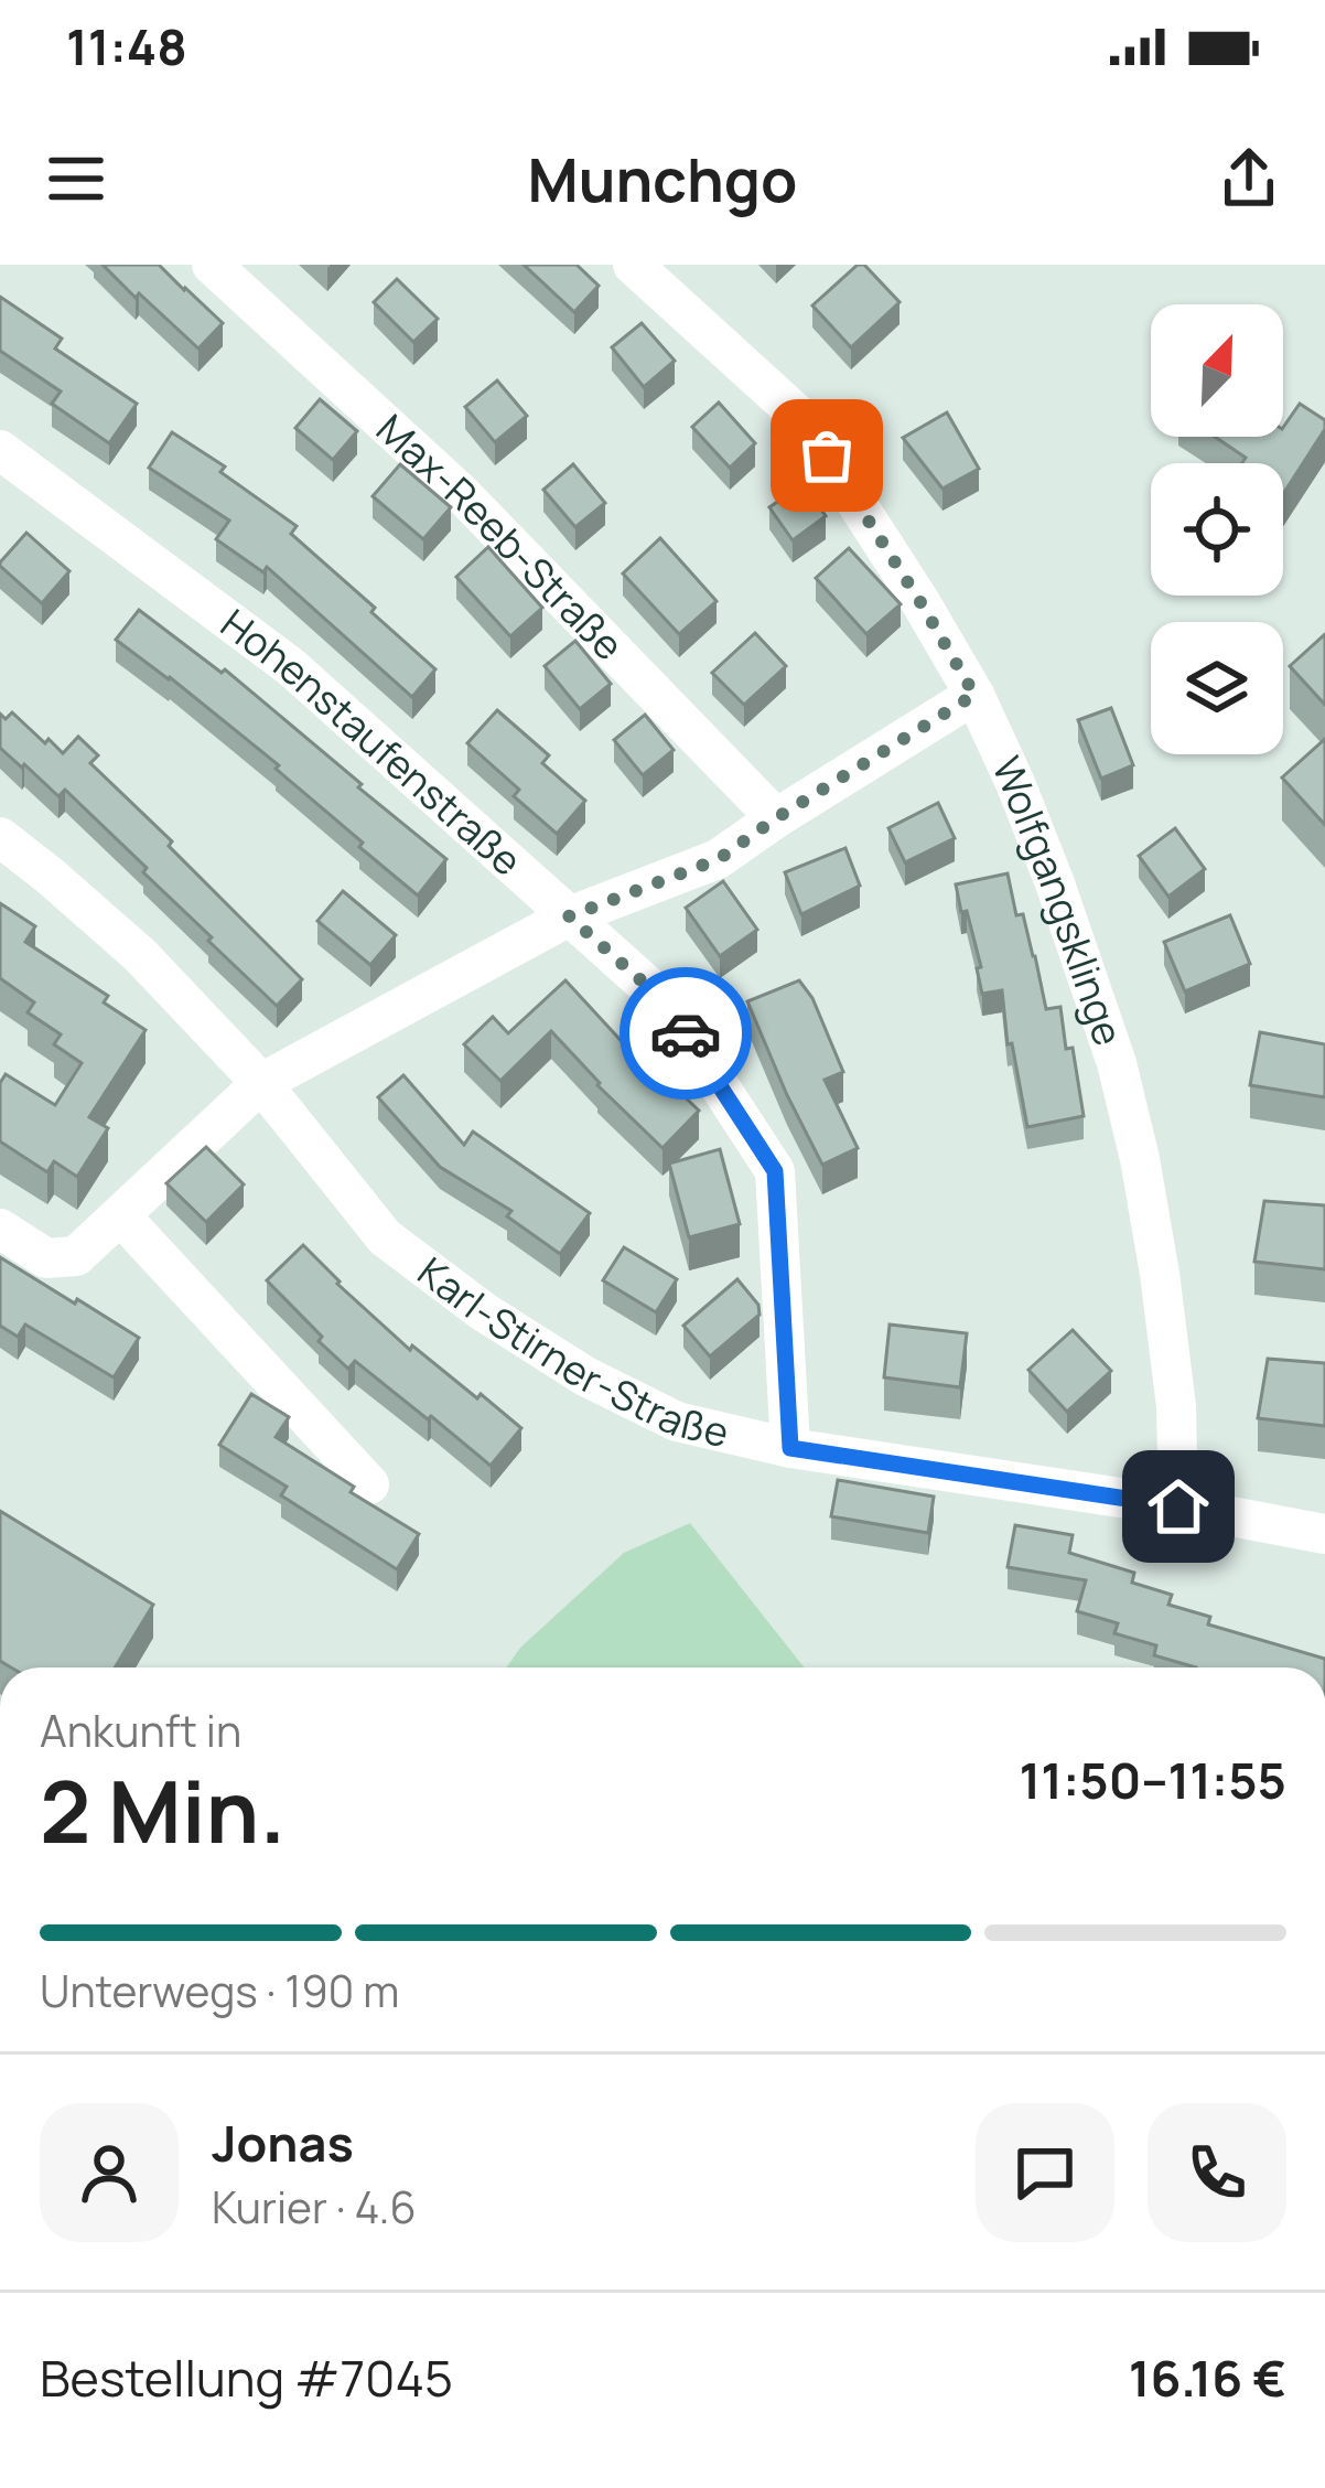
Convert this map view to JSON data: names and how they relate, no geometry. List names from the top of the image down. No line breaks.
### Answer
{"streets":{"street":["Max-Reeb-Straße","Hohenstaufenstraße","Wolfgangsklinge","Karl-Stirner-Straße"]},"crossings":[["Hohenstaufenstraße","Karl-Stirner-Straße"],["Wolfgangsklinge","Karl-Stirner-Straße"]],"north":"top right","page":{"status":"11:48","header":"Munchgo","heading":["2 Min.","Ankunft in","11:50–11:55"],"panel":["Jonas","Kurier · 4.6","Bestellung #7045","16.16 €"],"bar":"Unterwegs · 190 m"}}
